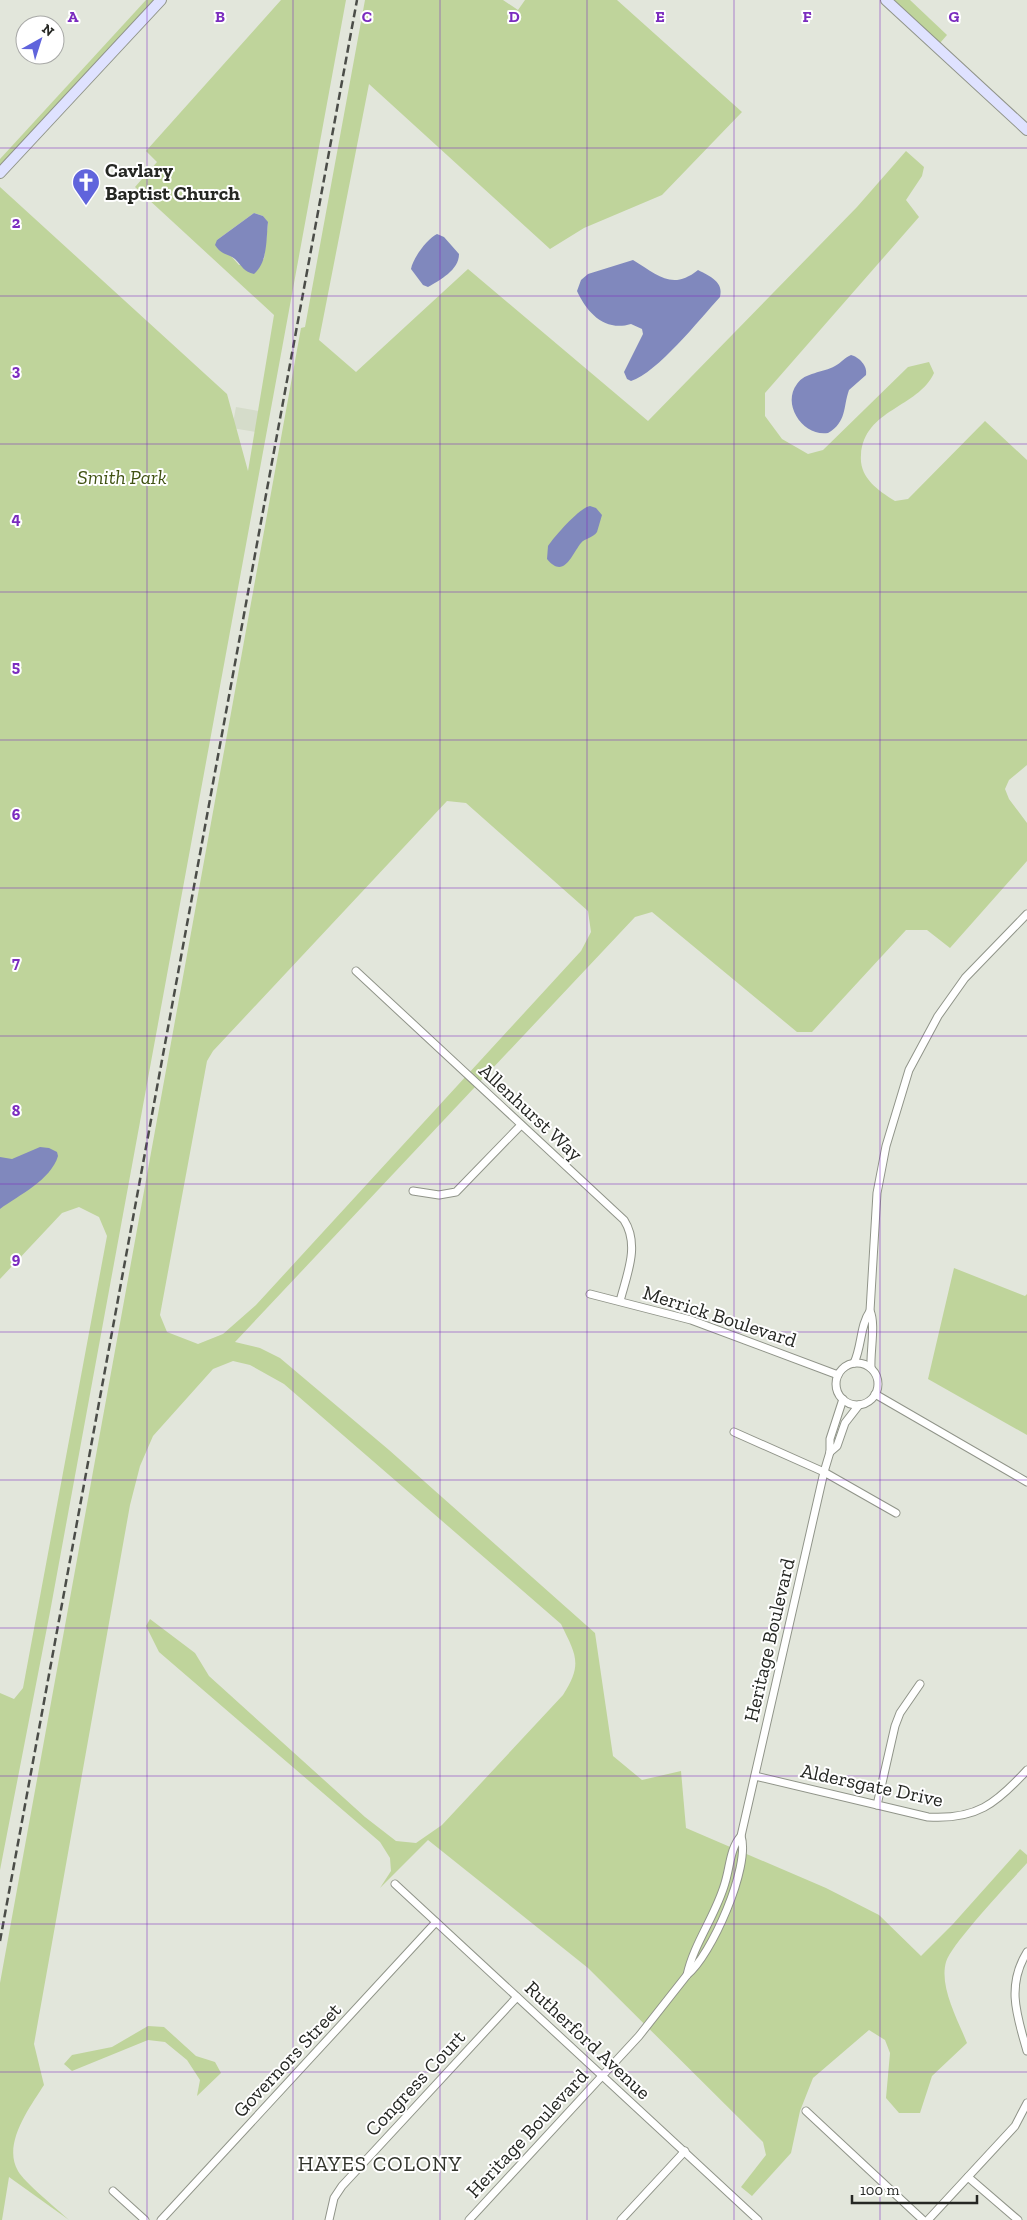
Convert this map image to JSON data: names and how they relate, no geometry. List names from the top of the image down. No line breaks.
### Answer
{"streets":{"street":["Allenhurst Way","Merrick Boulevard","Heritage Boulevard","Aldersgate Drive","Rutherford Avenue","Governors Street","Congress Court"]},"crossings":[["Allenhurst Way","Merrick Boulevard"],["Merrick Boulevard","Heritage Boulevard"],["Heritage Boulevard","Aldersgate Drive"],["Heritage Boulevard","Rutherford Avenue"],["Rutherford Avenue","Governors Street"],["Rutherford Avenue","Congress Court"]],"districts":["HAYES COLONY"],"parks":["Smith Park"],"places":{"church":["Cavlary Baptist Church"]},"scale_bar":"100 m","north":"top right","grid":{"columns":["A","B","C","D","E","F","G"],"rows":["2","3","4","5","6","7","8","9"]}}
